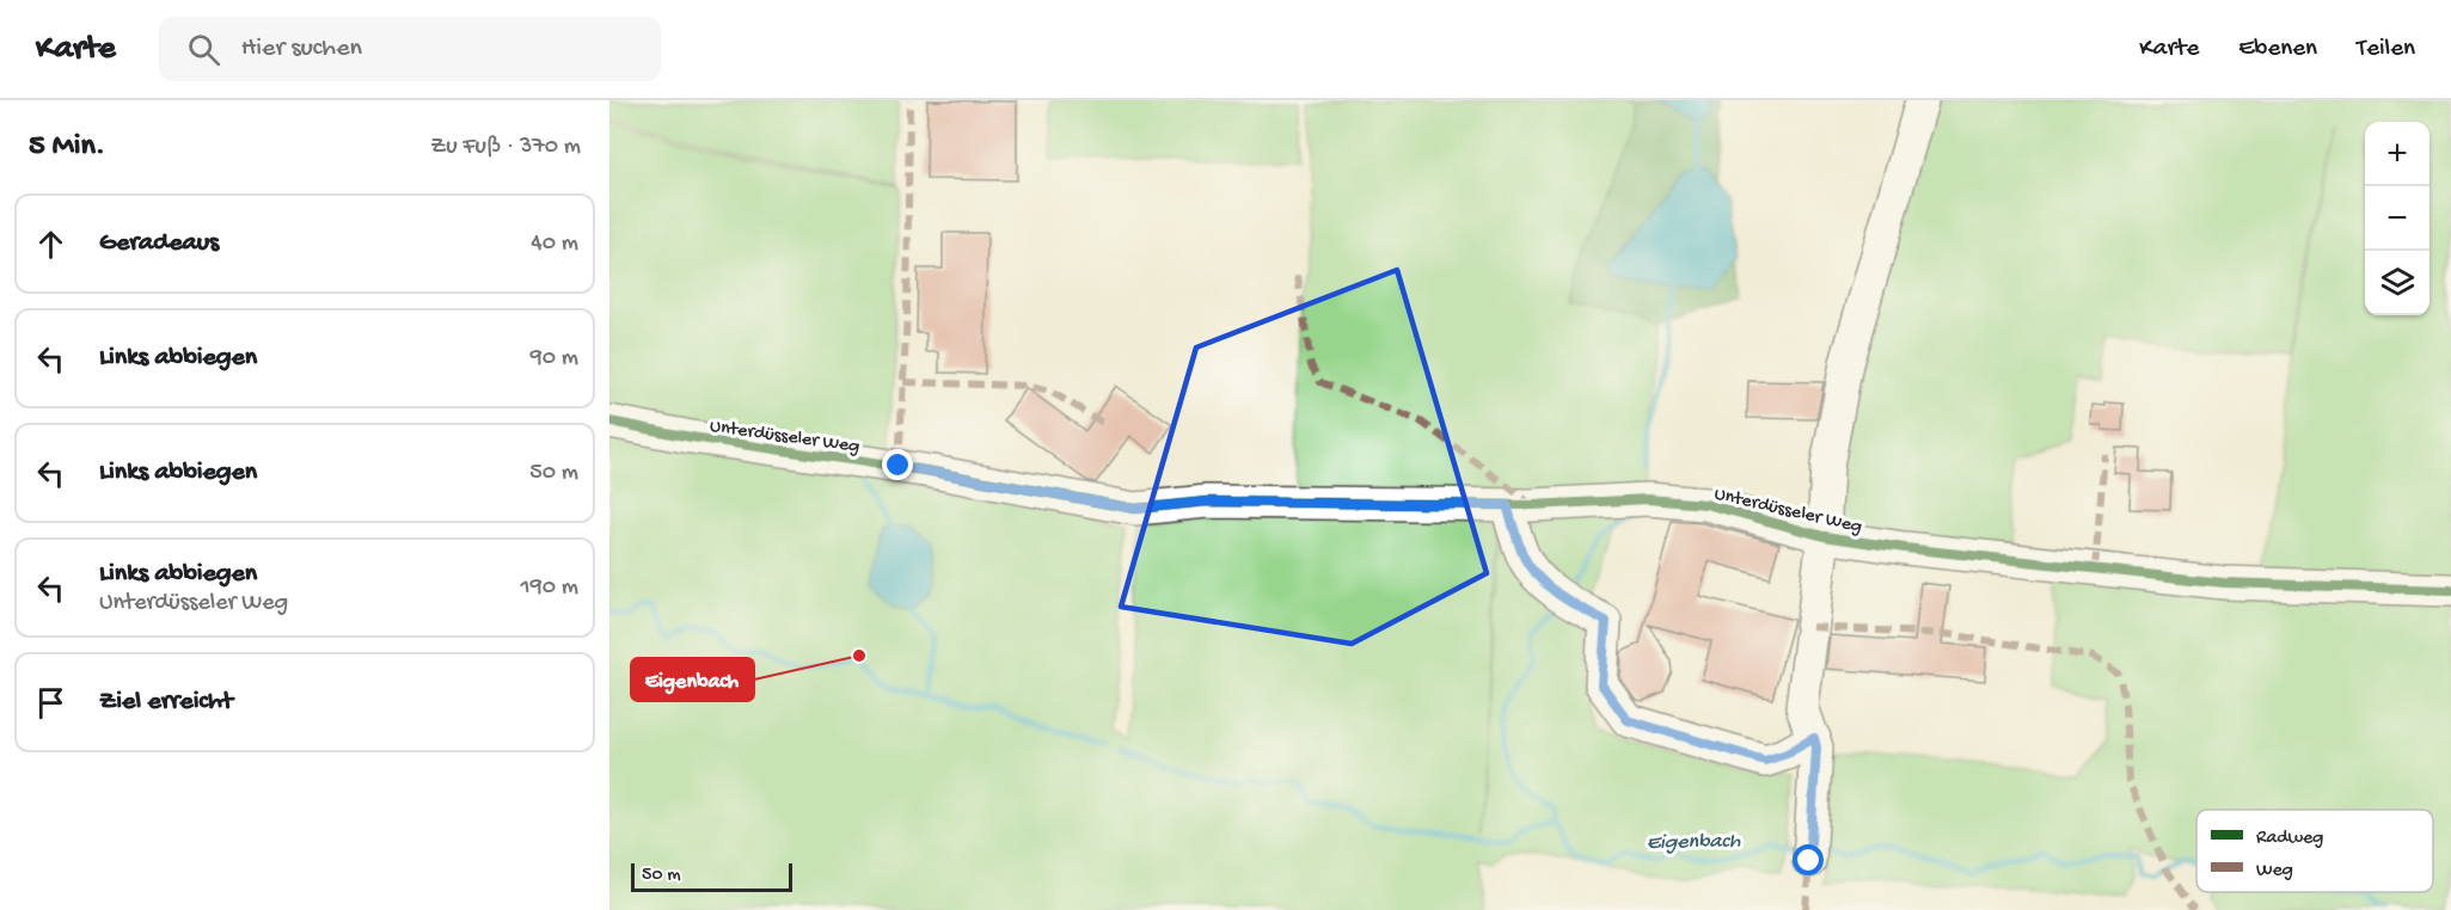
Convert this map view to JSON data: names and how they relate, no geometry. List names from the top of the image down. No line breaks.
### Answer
{"streets":{"lane":["Unterdüsseler Weg"]},"water":["Eigenbach"],"places":["Eigenbach"],"legend":["Radweg","Weg"],"scale_bar":"50 m","page":{"header":"Karte","search":"Hier suchen","nav":["Karte","Ebenen","Teilen"],"heading":["5 Min.","Zu Fuß · 370 m"],"map_buttons":["+","−"],"list":[["Geradeaus","40 m"],["Links abbiegen","90 m"],["Links abbiegen","50 m"],["Links abbiegen","Unterdüsseler Weg","190 m"],"Ziel erreicht"],"scale":"50 m"}}
